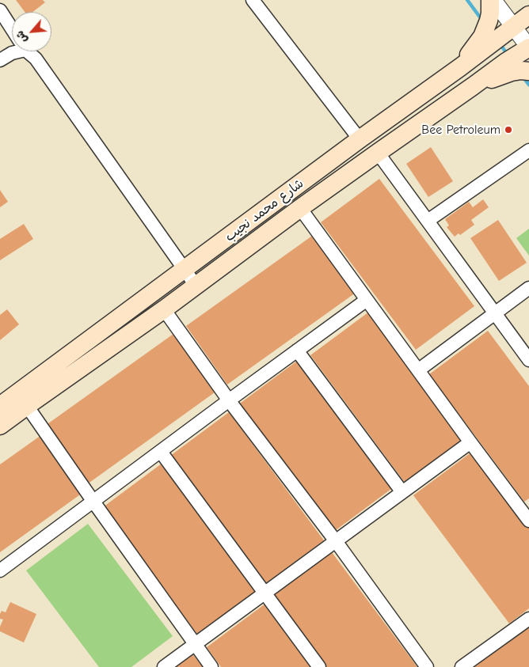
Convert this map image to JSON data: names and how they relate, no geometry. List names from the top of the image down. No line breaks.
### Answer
{"streets":{"main road":["شارع محمد نجيب"]},"places":["Bee Petroleum"],"north":"bottom left"}
